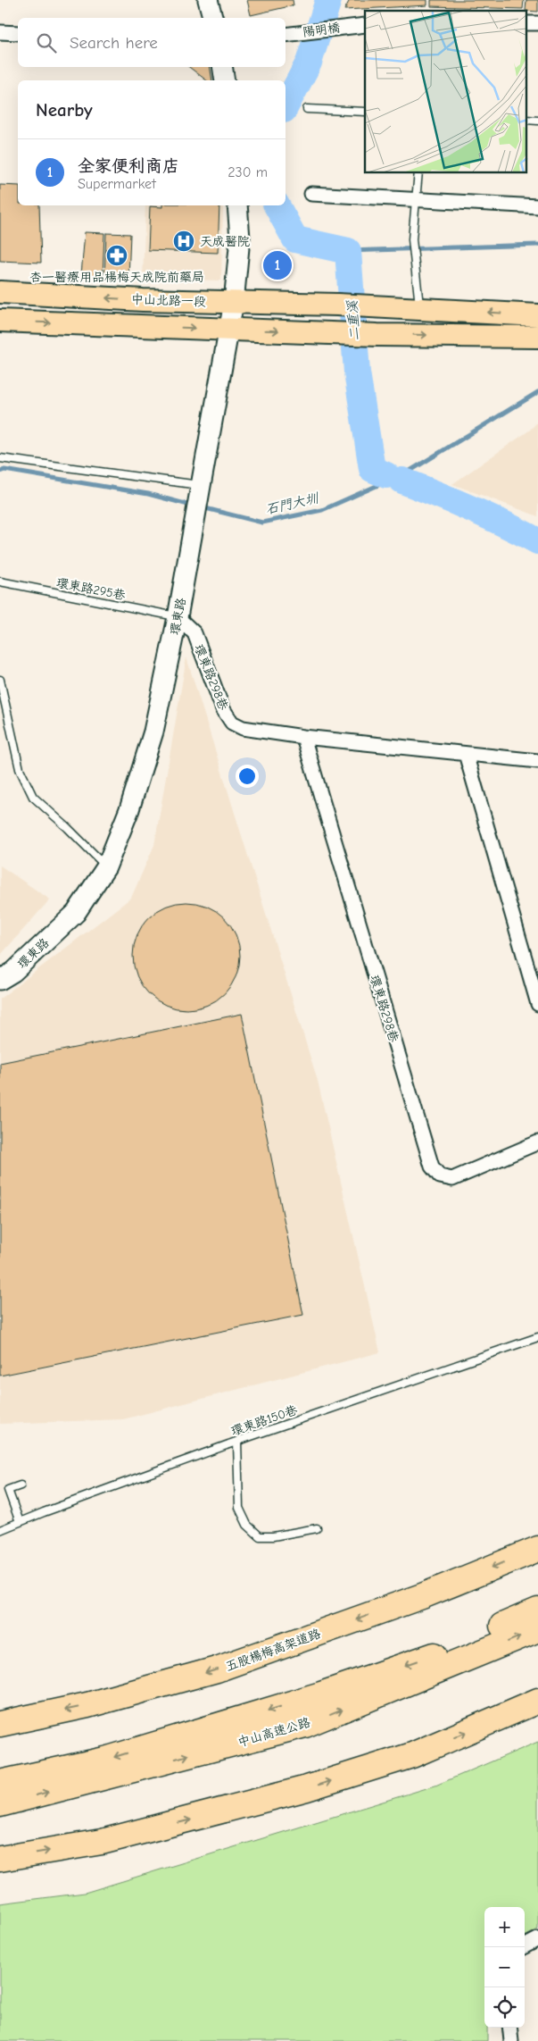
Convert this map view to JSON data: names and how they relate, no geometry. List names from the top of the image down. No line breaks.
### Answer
{"streets":{"highway":["五股楊梅高架道路","中山高速公路"],"main road":["中山北路一段"],"street":["陽明橋","環東路","環東路298巷"],"lane":["環東路295巷","環東路150巷"]},"crossings":[["中山北路一段","環東路"],["環東路295巷","環東路"],["環東路295巷","環東路298巷"],["環東路","環東路298巷"]],"water":["二重溪","石門大圳"],"places":{"hospital":["天成醫院"],"pharmacy":["杏一醫療用品楊梅天成院前藥局"]},"page":{"search":"Search here","heading":"Nearby","list":[{"mark":"1","name":"全家便利商店","note":"Supermarket","value":"230 m"}],"pins":"1","map_buttons":["+","−"]}}
